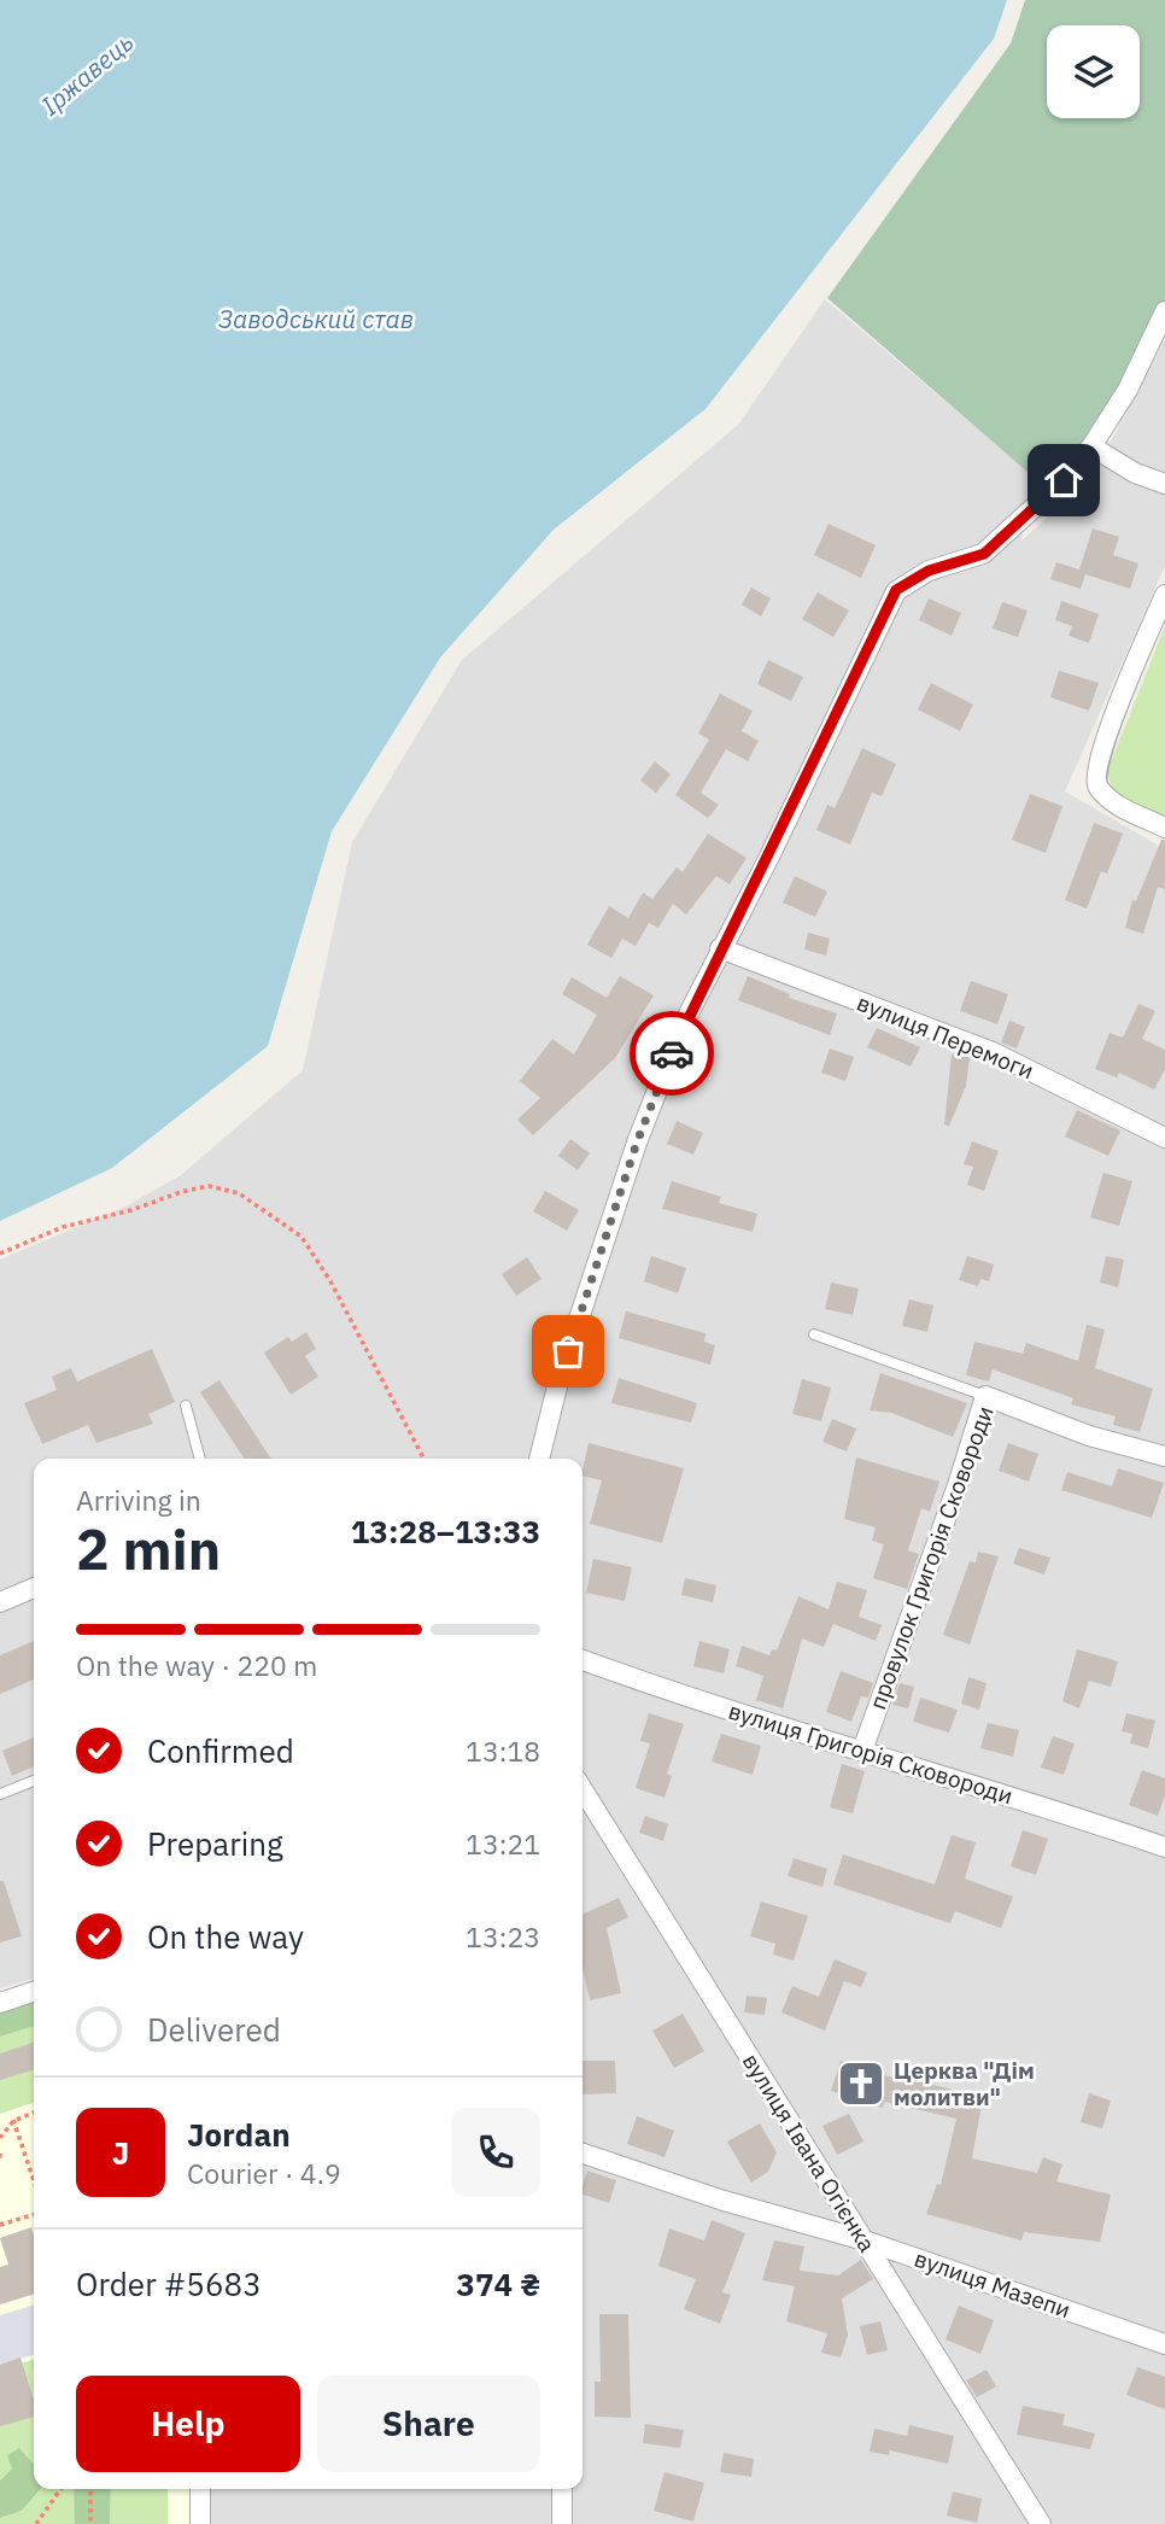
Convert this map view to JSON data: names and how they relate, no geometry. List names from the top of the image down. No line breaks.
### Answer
{"streets":{"street":["вулиця Перемоги","провулок Григорія Сковороди","вулиця Григорія Сковороди","вулиця Івана Огієнка","вулиця Мазепи"]},"crossings":[["провулок Григорія Сковороди","вулиця Григорія Сковороди"],["вулиця Івана Огієнка","вулиця Мазепи"]],"water":["Іржавець","Заводський став"],"places":{"church":["Церква \"Дім молитви\""]},"page":{"heading":["2 min","Arriving in","13:28–13:33"],"panel":["Jordan","Courier · 4.9","Order #5683","374 ₴"],"bar":"On the way · 220 m","list":[["Confirmed","13:18"],["Preparing","13:21"],["On the way","13:23"],"Delivered"],"round":"J","buttons":["Help","Share"]}}
